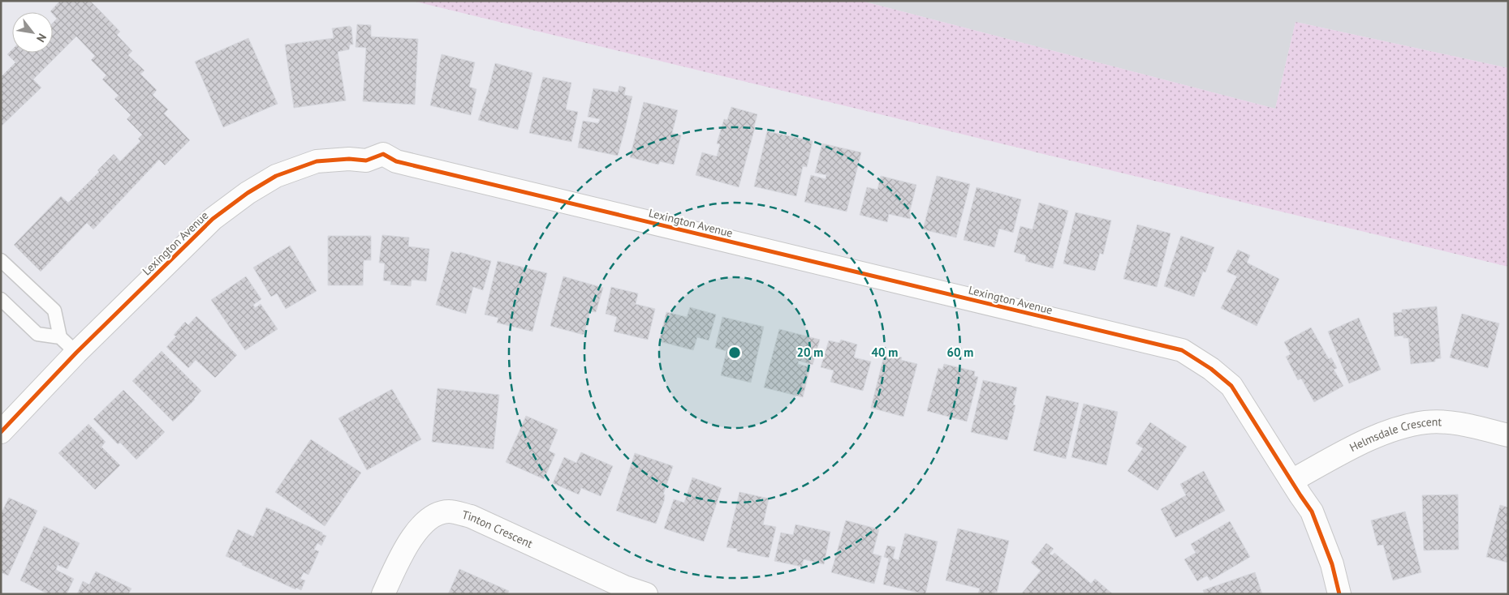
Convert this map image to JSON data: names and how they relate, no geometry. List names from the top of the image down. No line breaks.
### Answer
{"streets":{"street":["Lexington Avenue","Helmsdale Crescent","Tinton Crescent"]},"crossings":[["Lexington Avenue","Helmsdale Crescent"]],"north":"bottom right","rings":["20 m","40 m","60 m"]}
